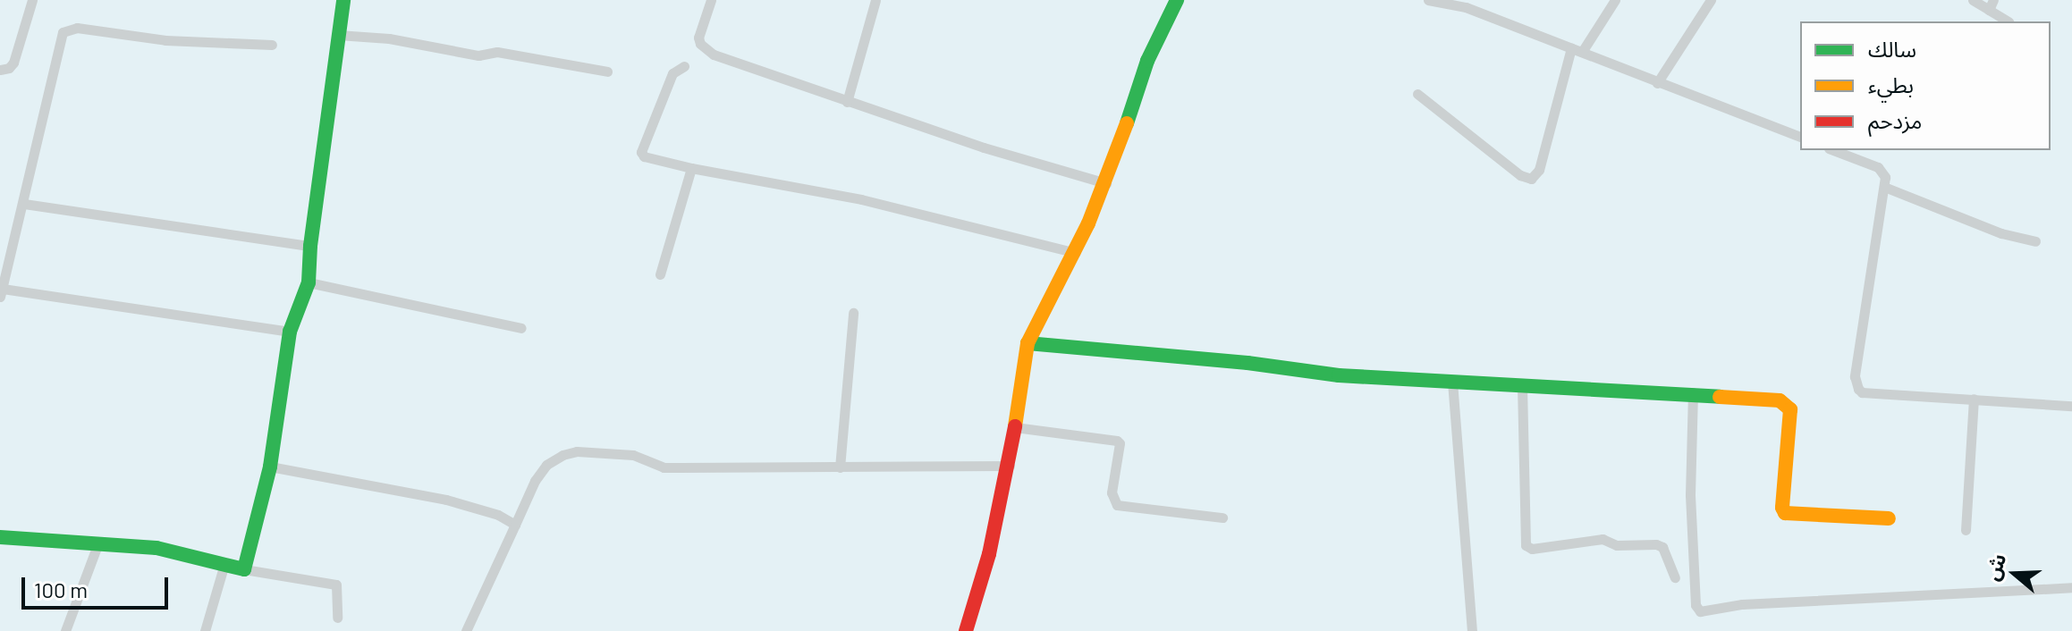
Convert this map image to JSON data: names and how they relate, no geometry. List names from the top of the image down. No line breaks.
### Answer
{"legend":["سالك","بطيء","مزدحم"],"scale_bar":"100 m","north":"left"}
